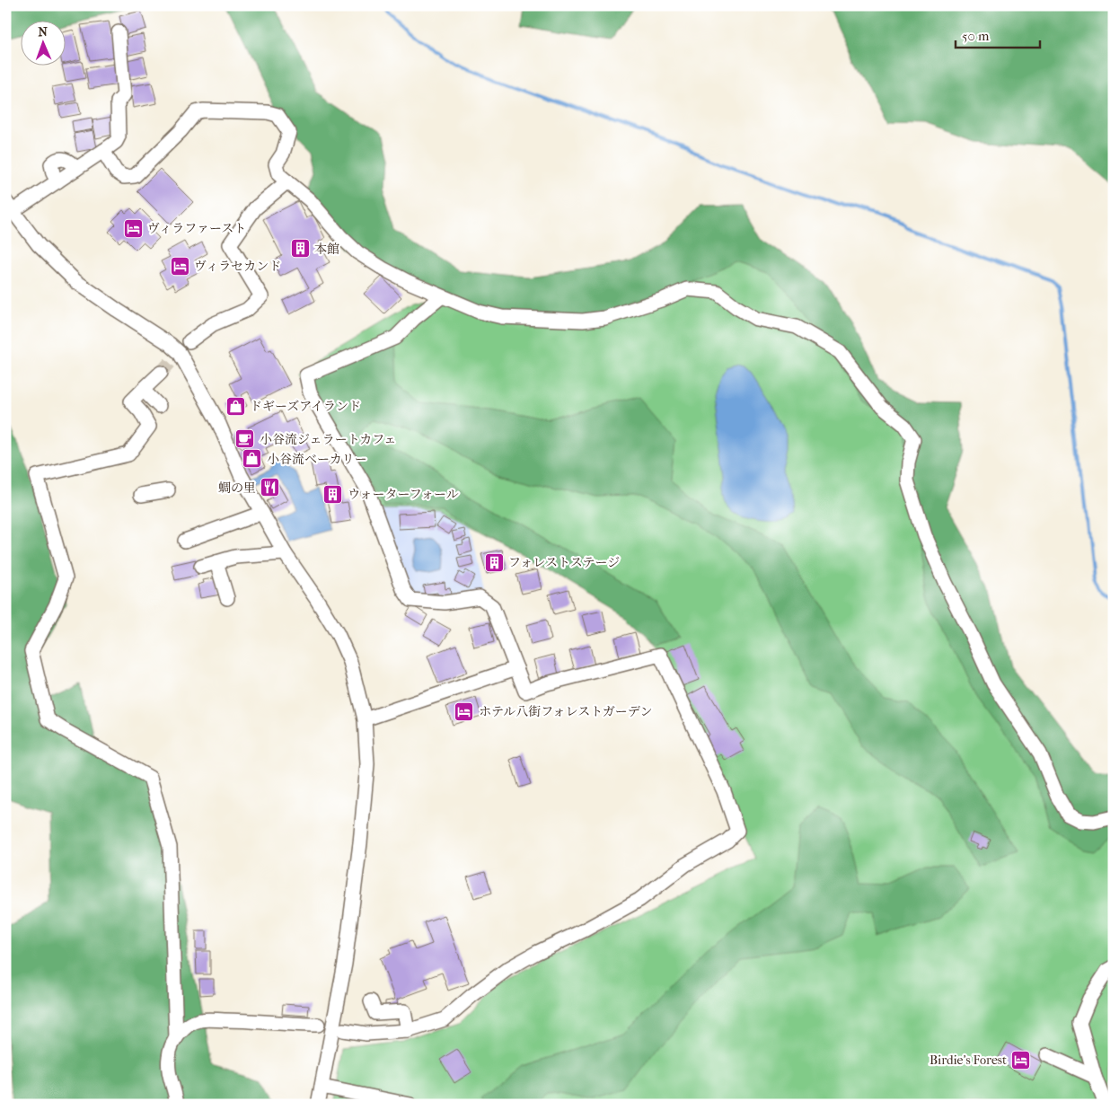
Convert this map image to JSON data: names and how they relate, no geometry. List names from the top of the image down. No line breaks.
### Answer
{"places":{"hotel":["ヴィラファースト","ヴィラセカンド","ホテル八街フォレストガーデン","Birdie's Forest"],"building":["本館","ウォーターフォール","フォレストステージ"],"shop":["ドギーズアイランド","小谷流ベーカリー"],"cafe":["小谷流ジェラートカフェ"],"restaurant":["蜩の里"]},"scale_bar":"50 m","north":"top"}
